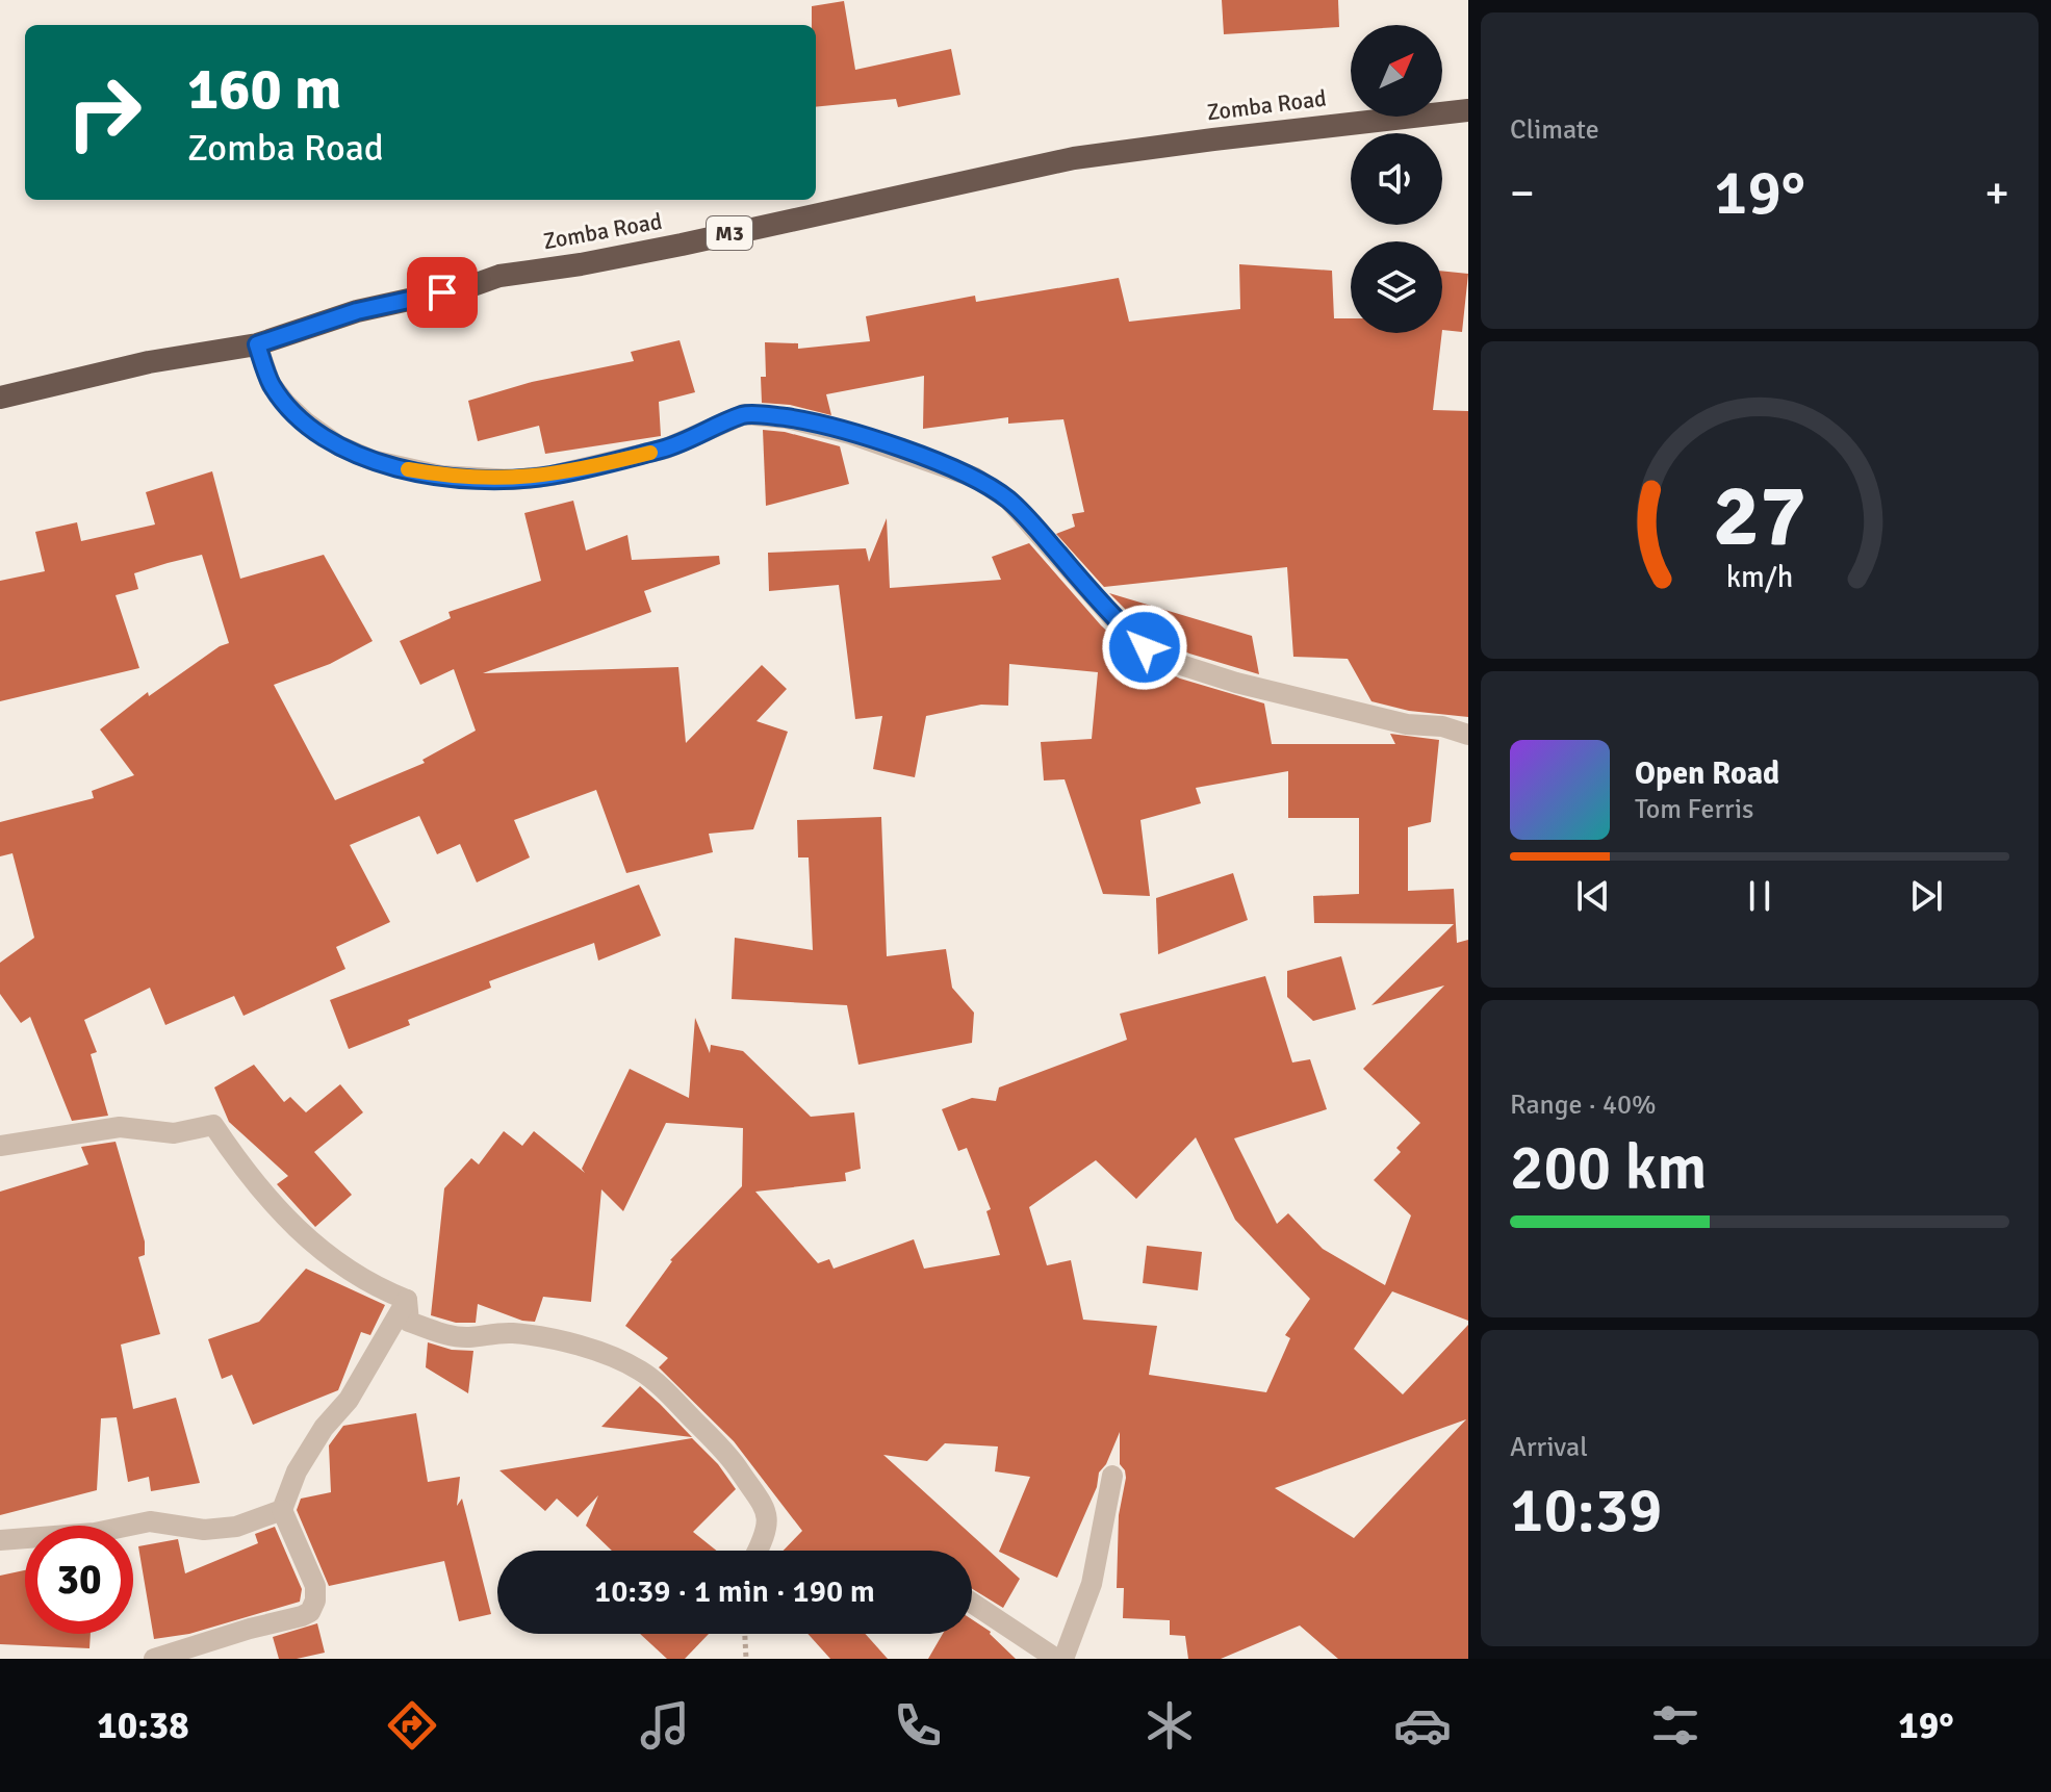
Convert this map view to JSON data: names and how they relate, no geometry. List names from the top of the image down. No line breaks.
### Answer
{"streets":{"highway":["Zomba Road","M3"]},"north":"top right","page":{"tile":["Climate",["Range · 40%","200 km"],["Arrival","10:39"]],"turn":["160 m","Zomba Road"],"heat":["−","19°","+"],"song":["Open Road","Tom Ferris"],"limit":"30","trip":"10:39 · 1 min · 190 m","tabs":["10:38","19°"],"gauge":["27","km/h"]}}
